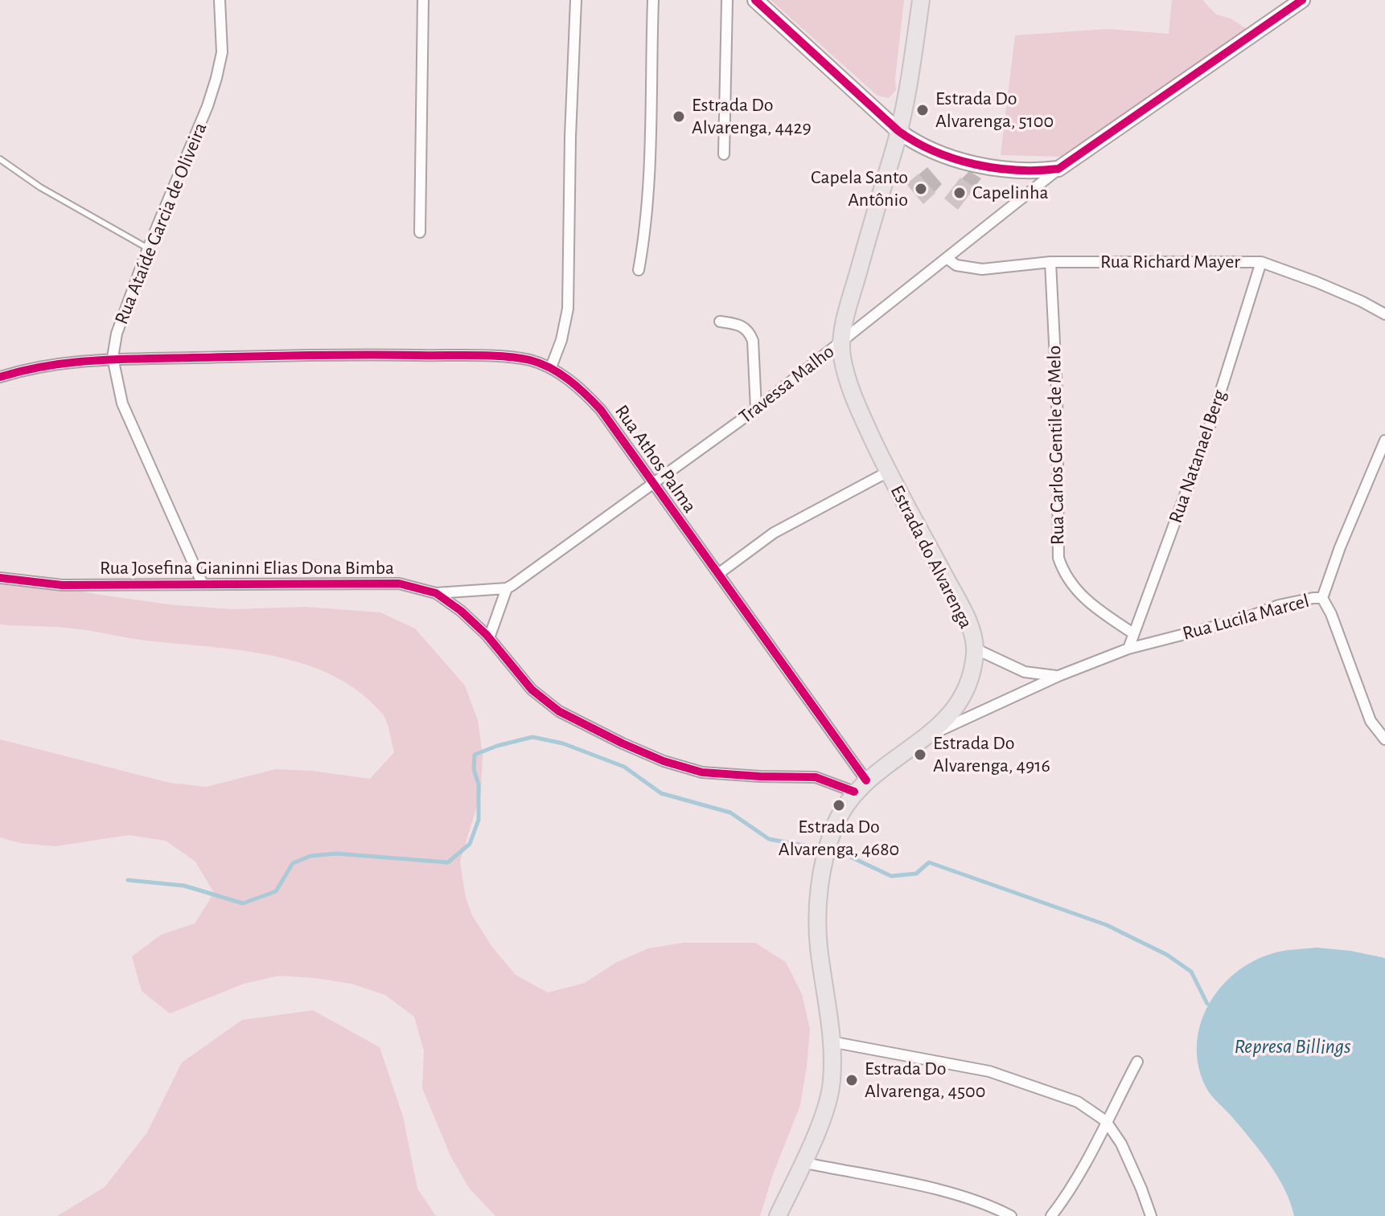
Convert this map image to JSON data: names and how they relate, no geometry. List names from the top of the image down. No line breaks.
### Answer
{"streets":{"main road":["Estrada do Alvarenga"],"street":["Rua Ataíde Garcia de Oliveira","Rua Richard Mayer","Travessa Malho","Rua Carlos Gentile de Melo","Rua Natanael Berg","Rua Athos Palma","Rua Josefina Gianinni Elias Dona Bimba","Rua Lucila Marcel"]},"crossings":[["Rua Ataíde Garcia de Oliveira","Rua Athos Palma"],["Rua Ataíde Garcia de Oliveira","Rua Josefina Gianinni Elias Dona Bimba"],["Rua Richard Mayer","Travessa Malho"],["Rua Richard Mayer","Rua Carlos Gentile de Melo"],["Rua Richard Mayer","Rua Natanael Berg"],["Travessa Malho","Rua Athos Palma"],["Travessa Malho","Estrada do Alvarenga"],["Rua Carlos Gentile de Melo","Rua Natanael Berg"],["Rua Natanael Berg","Rua Lucila Marcel"],["Rua Athos Palma","Estrada do Alvarenga"],["Rua Athos Palma","Rua Josefina Gianinni Elias Dona Bimba"],["Estrada do Alvarenga","Rua Josefina Gianinni Elias Dona Bimba"],["Estrada do Alvarenga","Rua Lucila Marcel"]],"water":["Represa Billings"],"places":["Estrada Do Alvarenga, 5100","Estrada Do Alvarenga, 4429","Capela Santo Antônio","Capelinha","Estrada Do Alvarenga, 4916","Estrada Do Alvarenga, 4680","Estrada Do Alvarenga, 4500"]}
